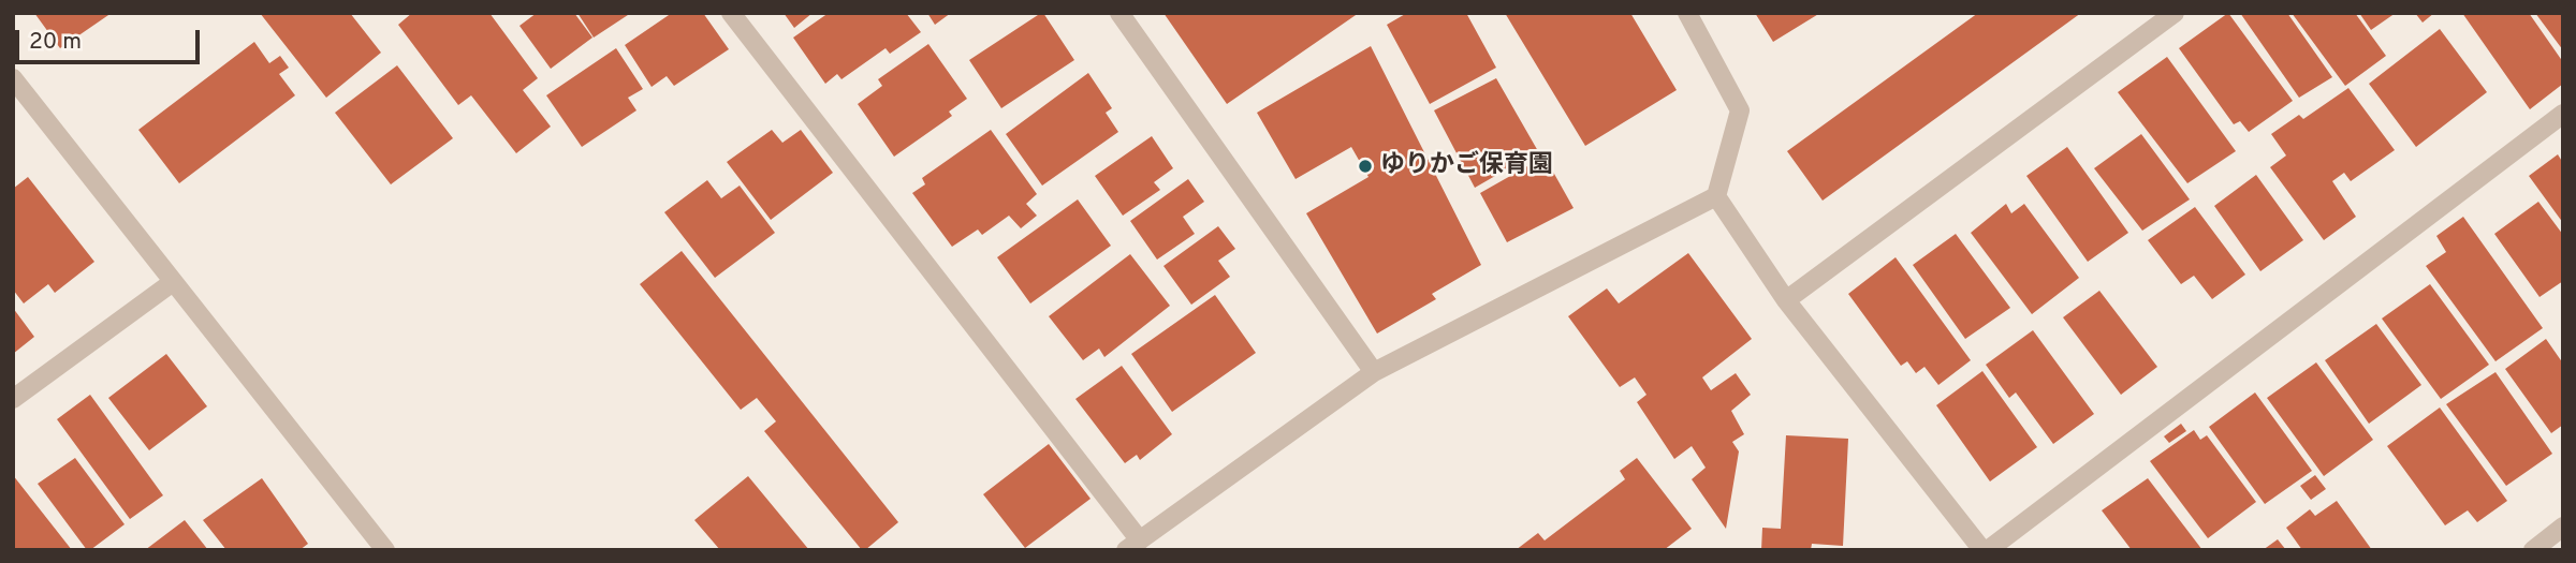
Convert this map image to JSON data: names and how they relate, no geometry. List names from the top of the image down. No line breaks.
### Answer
{"places":["ゆりかご保育園"],"scale_bar":"20 m"}
